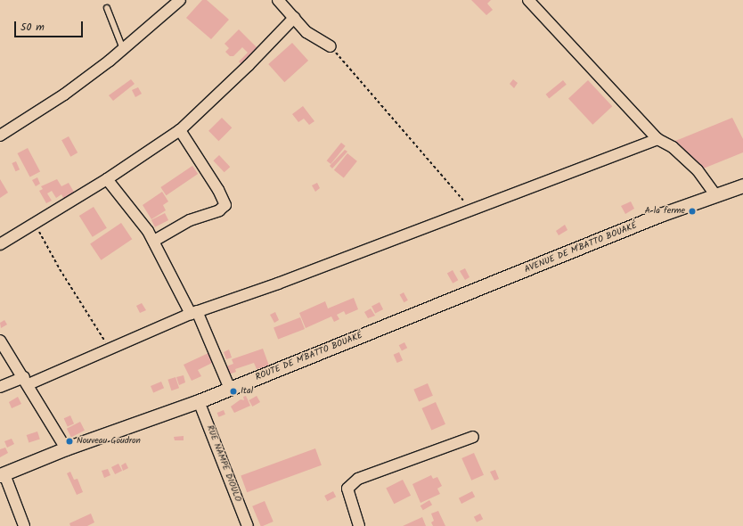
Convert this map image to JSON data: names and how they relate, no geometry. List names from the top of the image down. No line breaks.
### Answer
{"streets":{"street":["AVENUE DE M'BATTO BOUAKÉ","ROUTE DE M'BATTO BOUAKÉ","RUE NAMPE DIOULO"]},"crossings":[["AVENUE DE M'BATTO BOUAKÉ","ROUTE DE M'BATTO BOUAKÉ"],["ROUTE DE M'BATTO BOUAKÉ","RUE NAMPE DIOULO"]],"places":["A la ferme","Ital","Nouveau Goudron"],"scale_bar":"50 m"}
